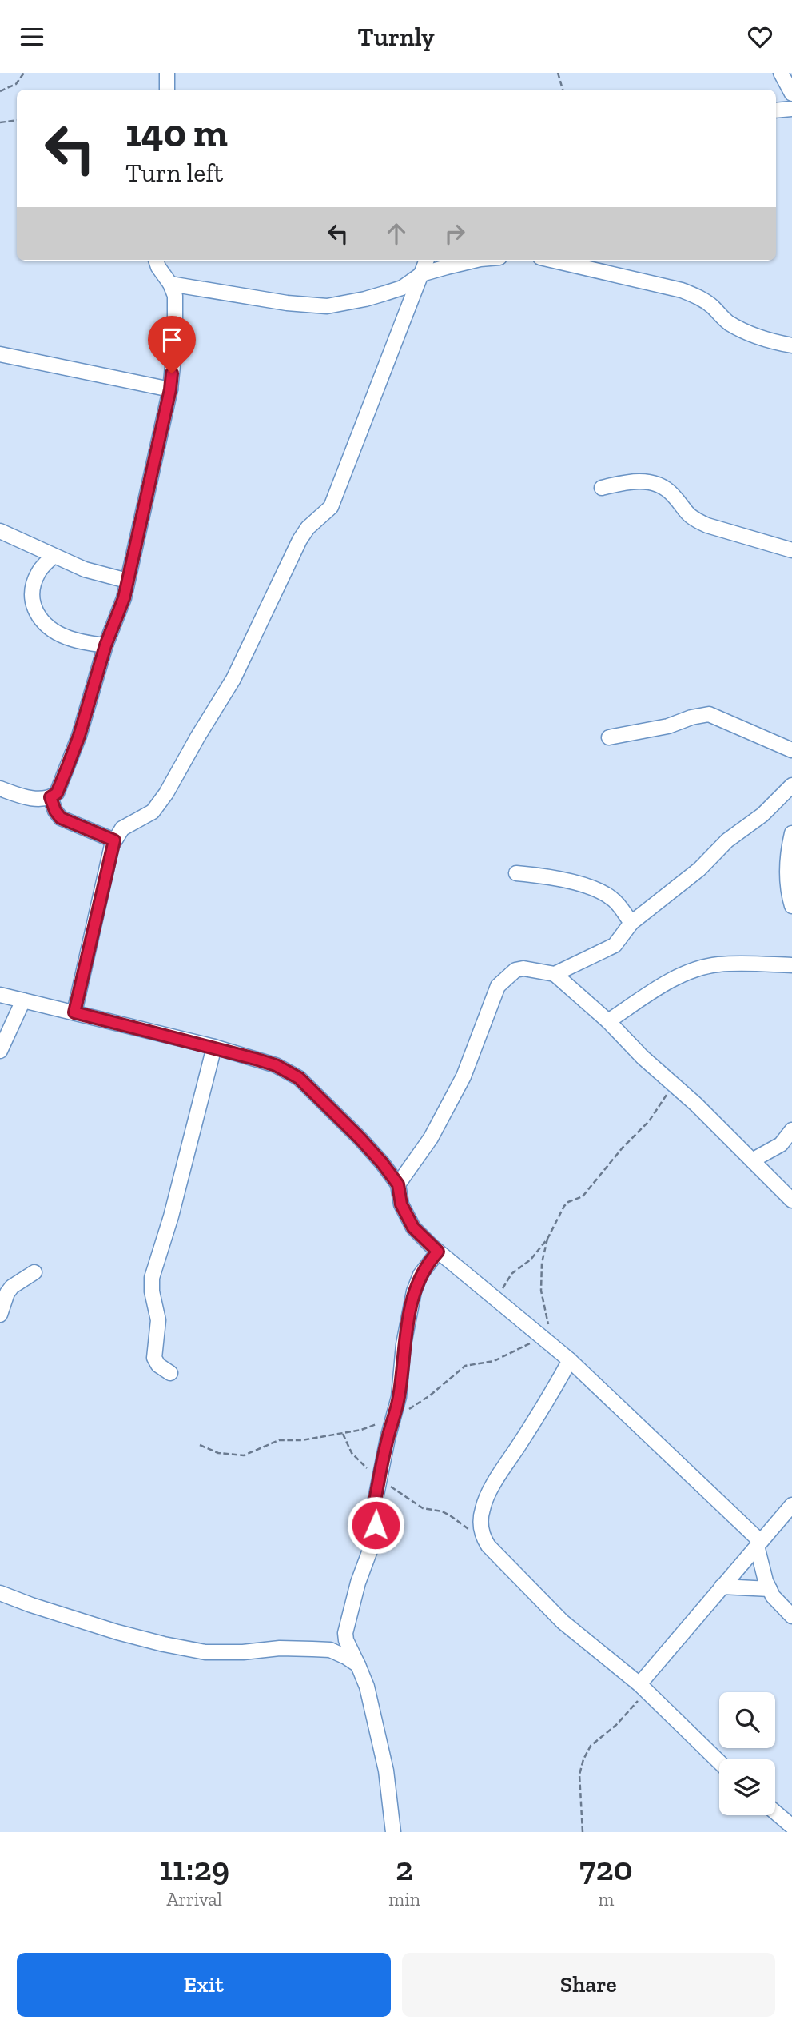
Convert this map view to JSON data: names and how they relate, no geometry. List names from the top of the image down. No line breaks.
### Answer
{"page":{"header":"Turnly","turn":["140 m","Turn left"],"eta":["11:29","Arrival","2","min","720","m"],"buttons":["Exit","Share"]}}
